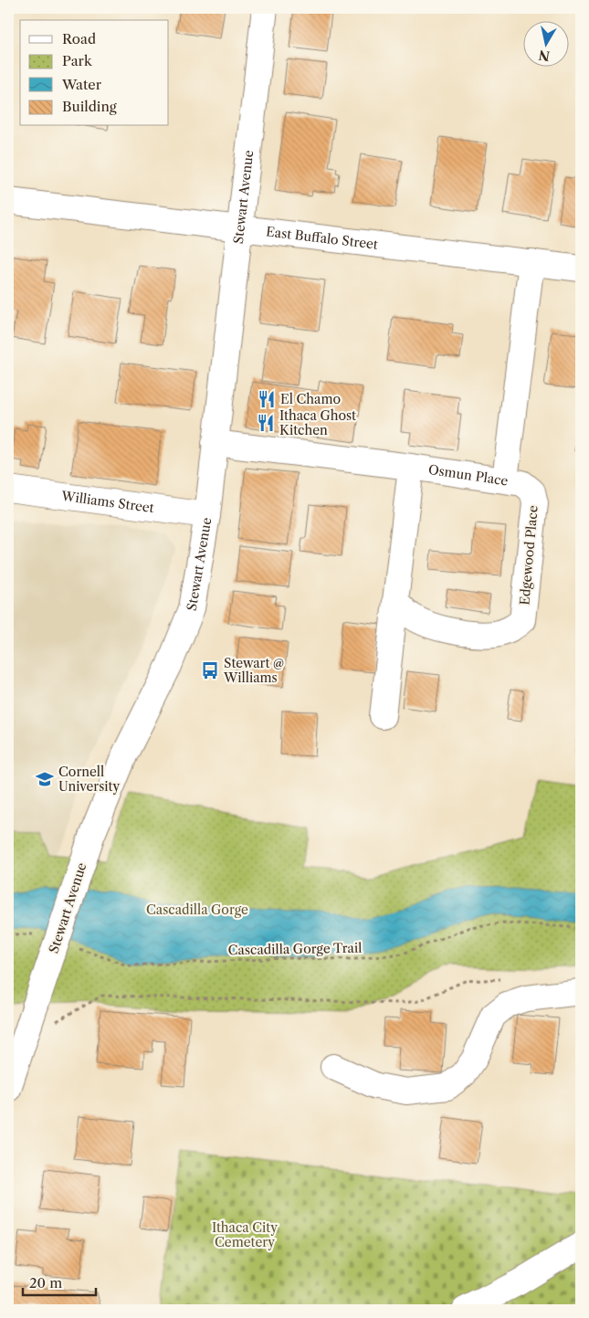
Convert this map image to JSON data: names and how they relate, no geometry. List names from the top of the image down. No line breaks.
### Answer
{"streets":{"street":["Stewart Avenue","East Buffalo Street","Osmun Place","Williams Street","Edgewood Place"],"path":["Cascadilla Gorge Trail"]},"crossings":[["Stewart Avenue","East Buffalo Street"],["Stewart Avenue","Osmun Place"],["Stewart Avenue","Williams Street"],["East Buffalo Street","Osmun Place"],["Osmun Place","Edgewood Place"]],"parks":["Cascadilla Gorge","Ithaca City Cemetery"],"places":{"restaurant":["El Chamo","Ithaca Ghost Kitchen"],"bus stop":["Stewart @ Williams"],"school or university":["Cornell University"]},"legend":["Road","Park","Water","Building"],"scale_bar":"20 m","north":"bottom"}
